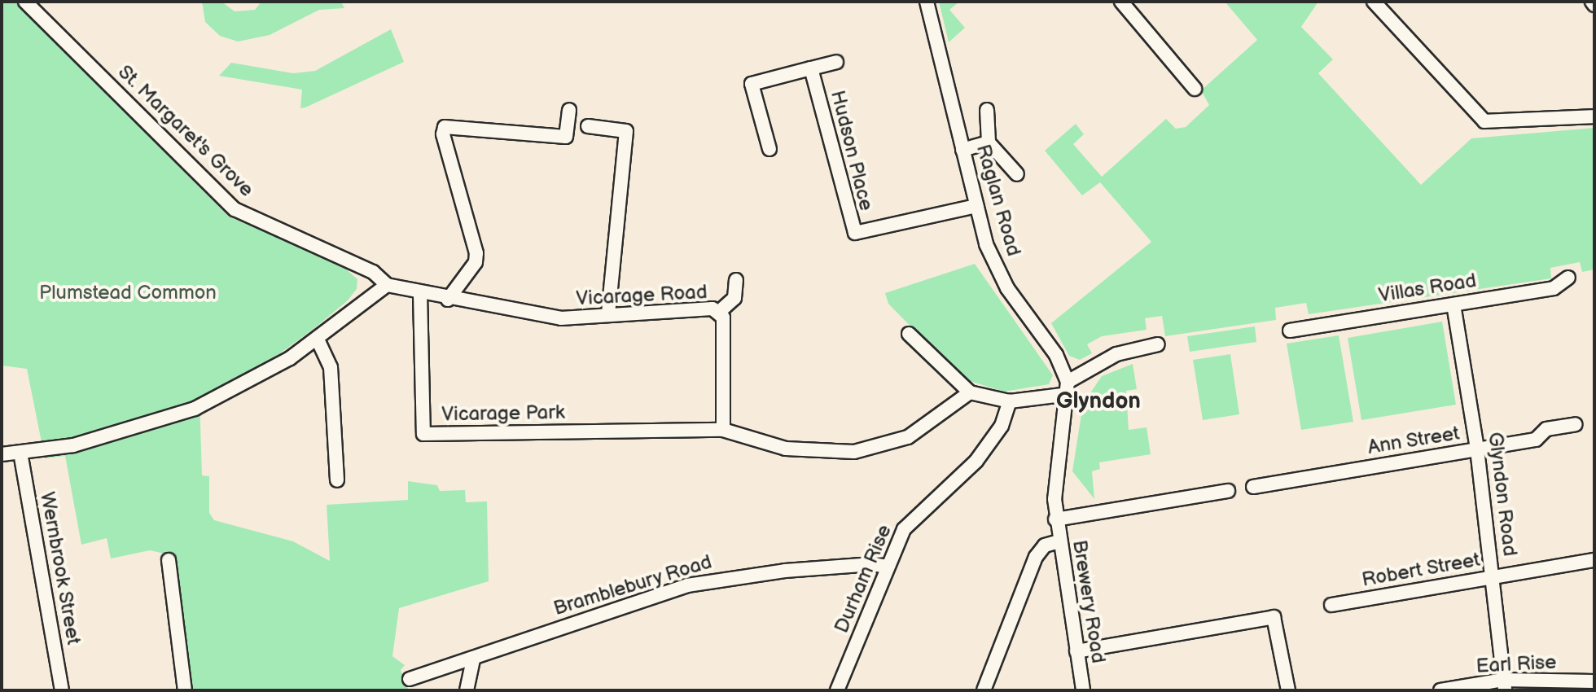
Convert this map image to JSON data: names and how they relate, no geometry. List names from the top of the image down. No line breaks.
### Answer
{"streets":{"street":["St. Margaret's Grove","Hudson Place","Raglan Road","Villas Road","Vicarage Road","Vicarage Park","Ann Street","Glyndon Road","Wernbrook Street","Robert Street","Durham Rise","Bramblebury Road","Brewery Road","Earl Rise"]},"crossings":[["St. Margaret's Grove","Vicarage Road"],["St. Margaret's Grove","Vicarage Park"],["Hudson Place","Raglan Road"],["Raglan Road","Brewery Road"],["Villas Road","Glyndon Road"],["Vicarage Road","Vicarage Park"],["Ann Street","Glyndon Road"],["Glyndon Road","Robert Street"],["Glyndon Road","Earl Rise"],["Durham Rise","Bramblebury Road"]],"districts":["Glyndon"],"parks":["Plumstead Common"]}
